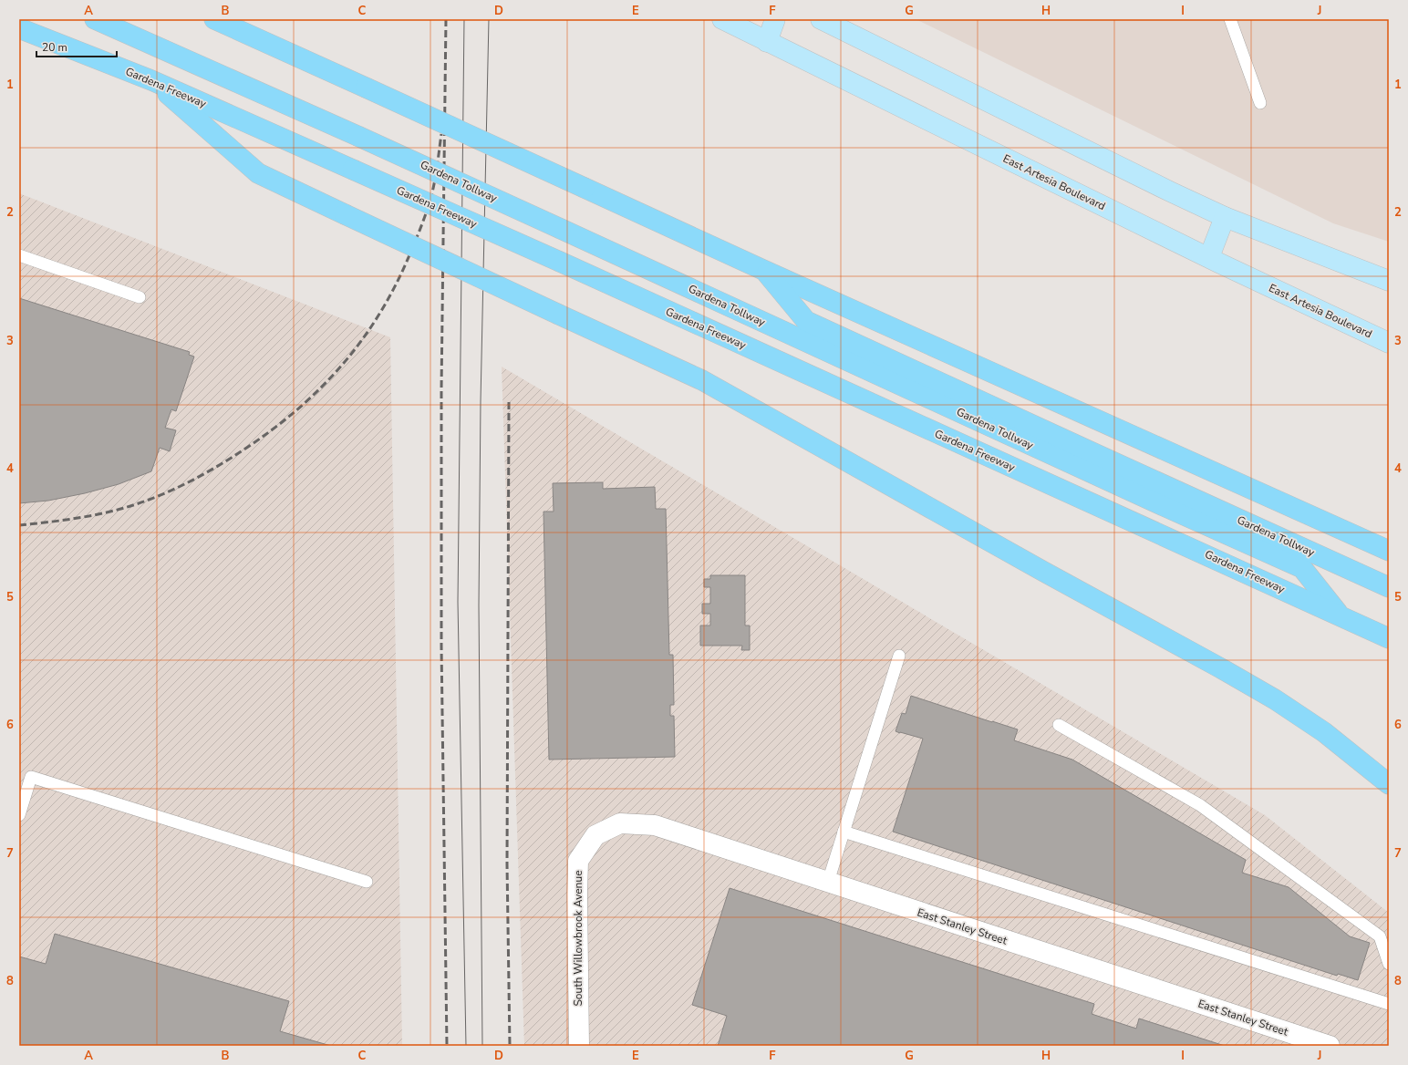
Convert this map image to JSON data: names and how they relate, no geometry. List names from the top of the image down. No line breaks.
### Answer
{"streets":{"highway":["Gardena Freeway","Gardena Tollway"],"main road":["East Artesia Boulevard"],"street":["East Stanley Street","South Willowbrook Avenue"]},"crossings":[["Gardena Freeway","Gardena Tollway"],["East Stanley Street","South Willowbrook Avenue"]],"scale_bar":"20 m","grid":{"columns":["A","B","C","D","E","F","G","H","I","J"],"rows":["1","2","3","4","5","6","7","8"]}}
